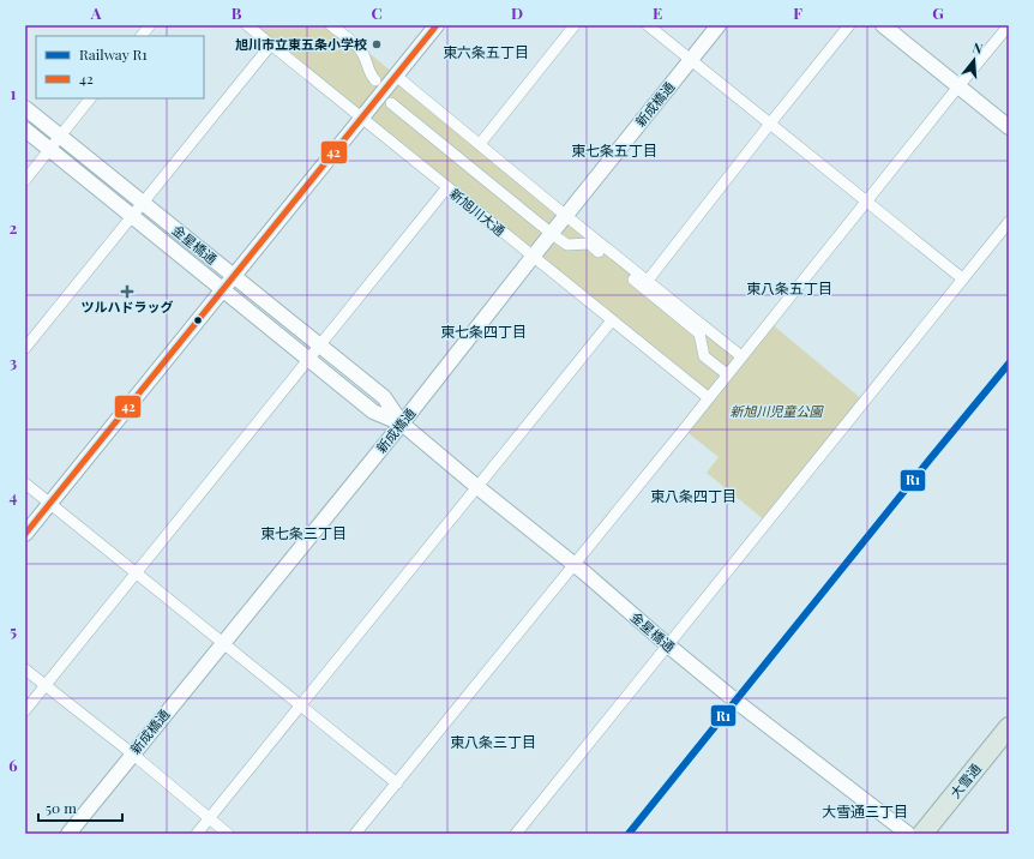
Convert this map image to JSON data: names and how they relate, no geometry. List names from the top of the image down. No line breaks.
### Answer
{"streets":{"highway":["大雪通"],"street":["新成橋通","新旭川大通","金星橋通"]},"crossings":[["新成橋通","新旭川大通"],["新成橋通","金星橋通"]],"districts":["東六条五丁目","東七条五丁目","東八条五丁目","東七条四丁目","東八条四丁目","東七条三丁目","東八条三丁目","大雪通三丁目"],"parks":["新旭川児童公園"],"places":{"other":["旭川市立東五条小学校"],"health":["ツルハドラッグ"]},"lines":["transit line 42","rail line R1"],"legend":["Railway R1","42"],"scale_bar":"50 m","north":"top","grid":{"columns":["A","B","C","D","E","F","G"],"rows":["1","2","3","4","5","6"]}}
